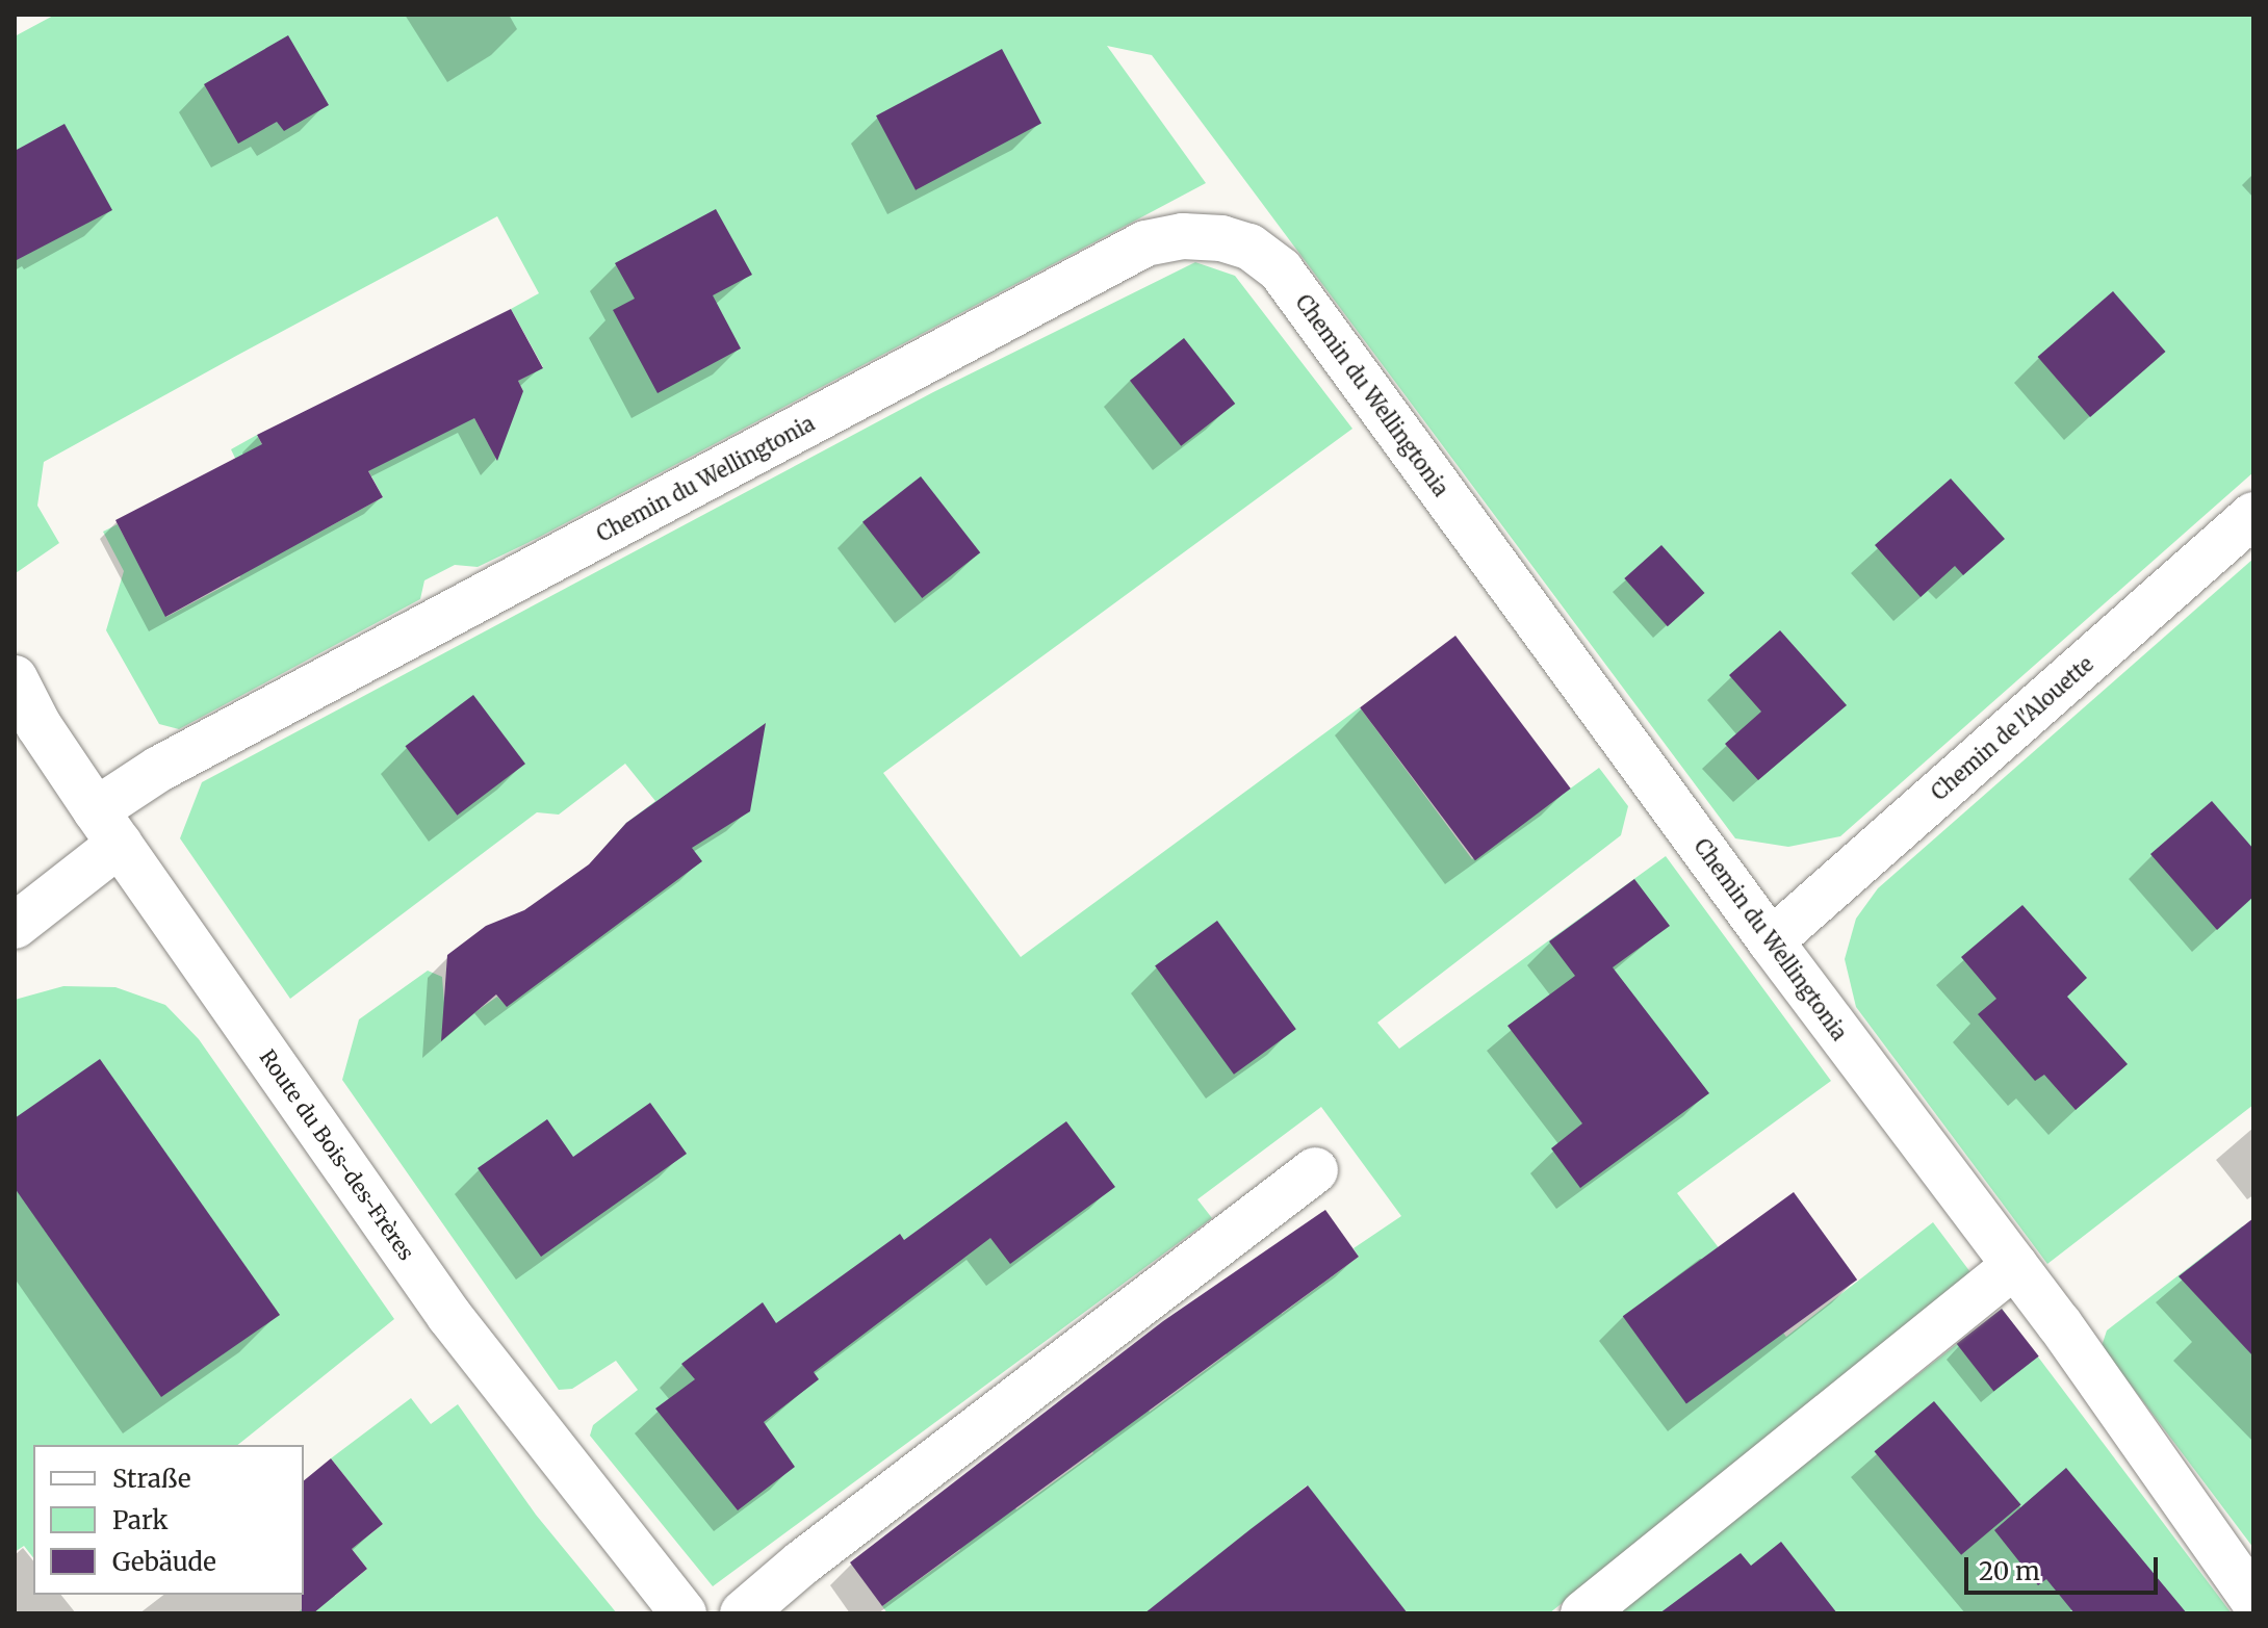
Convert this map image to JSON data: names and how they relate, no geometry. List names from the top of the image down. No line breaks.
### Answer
{"streets":{"street":["Chemin du Wellingtonia","Chemin de l'Alouette","Route du Bois-des-Frères"]},"crossings":[["Chemin du Wellingtonia","Chemin de l'Alouette"],["Chemin du Wellingtonia","Route du Bois-des-Frères"]],"legend":["Straße","Park","Gebäude"],"scale_bar":"20 m"}
